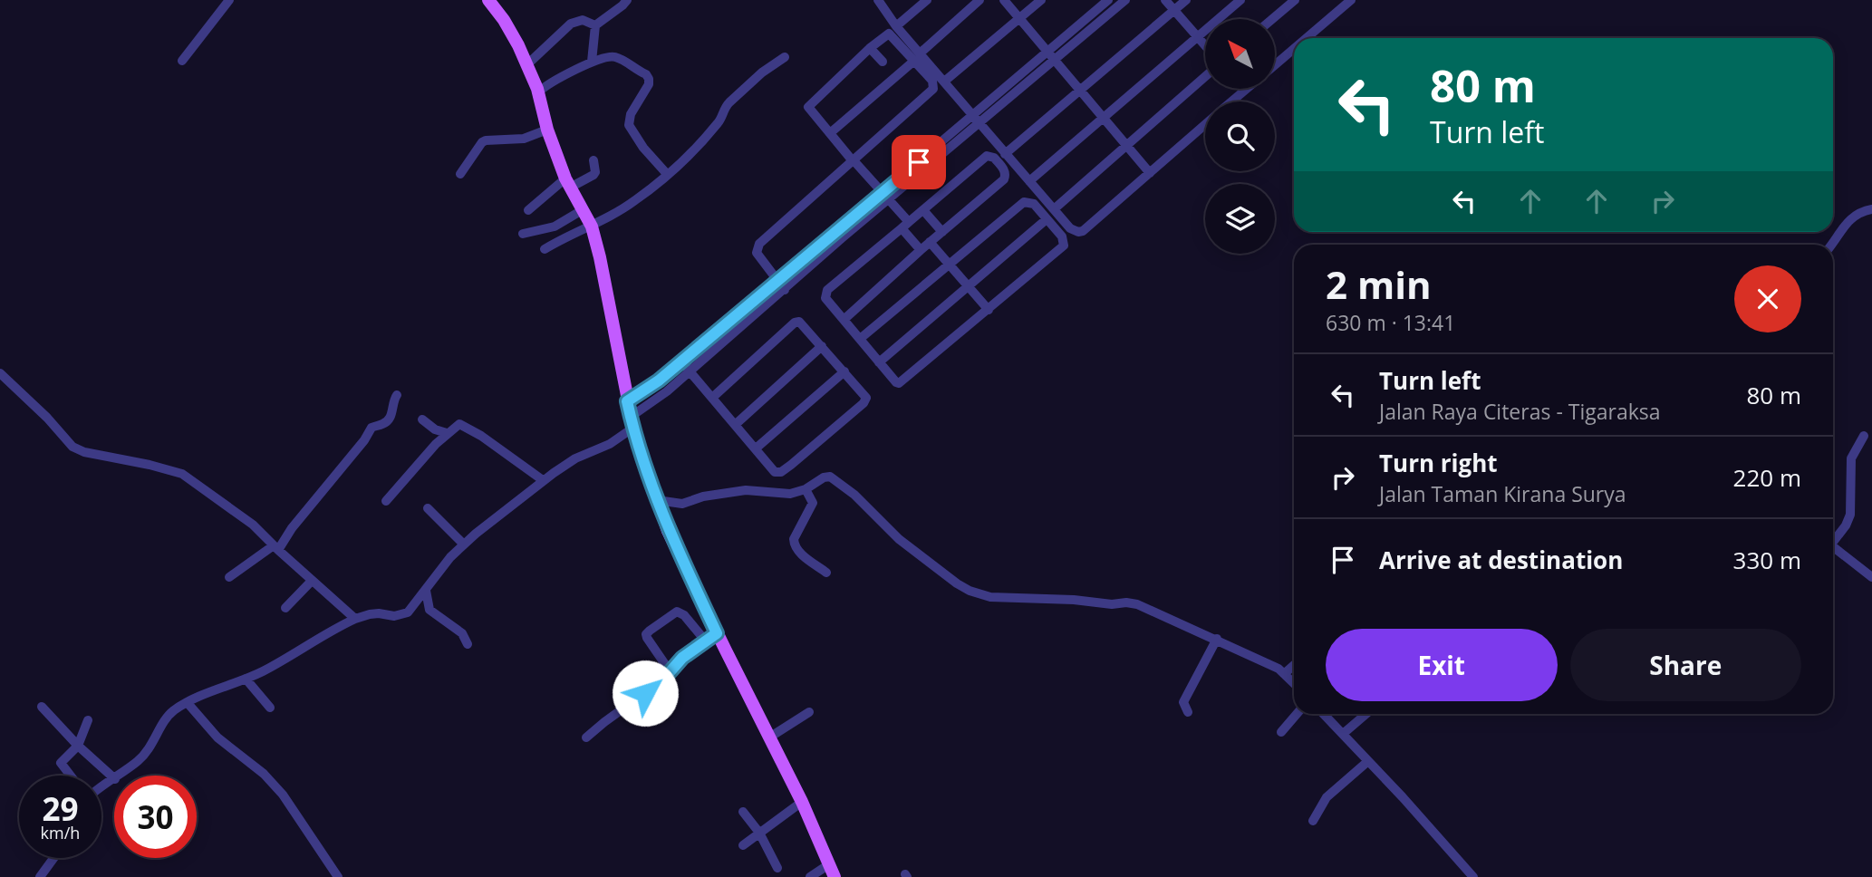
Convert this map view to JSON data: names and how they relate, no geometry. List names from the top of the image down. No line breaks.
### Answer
{"north":"top left","page":{"turn":["80 m","Turn left"],"heading":["2 min","630 m · 13:41"],"list":[{"name":"Turn left","note":"Jalan Raya Citeras - Tigaraksa","value":"80 m"},{"name":"Turn right","note":"Jalan Taman Kirana Surya","value":"220 m"},{"name":"Arrive at destination","value":"330 m"}],"buttons":["Exit","Share"],"speed":"29 km/h","limit":"30"}}
